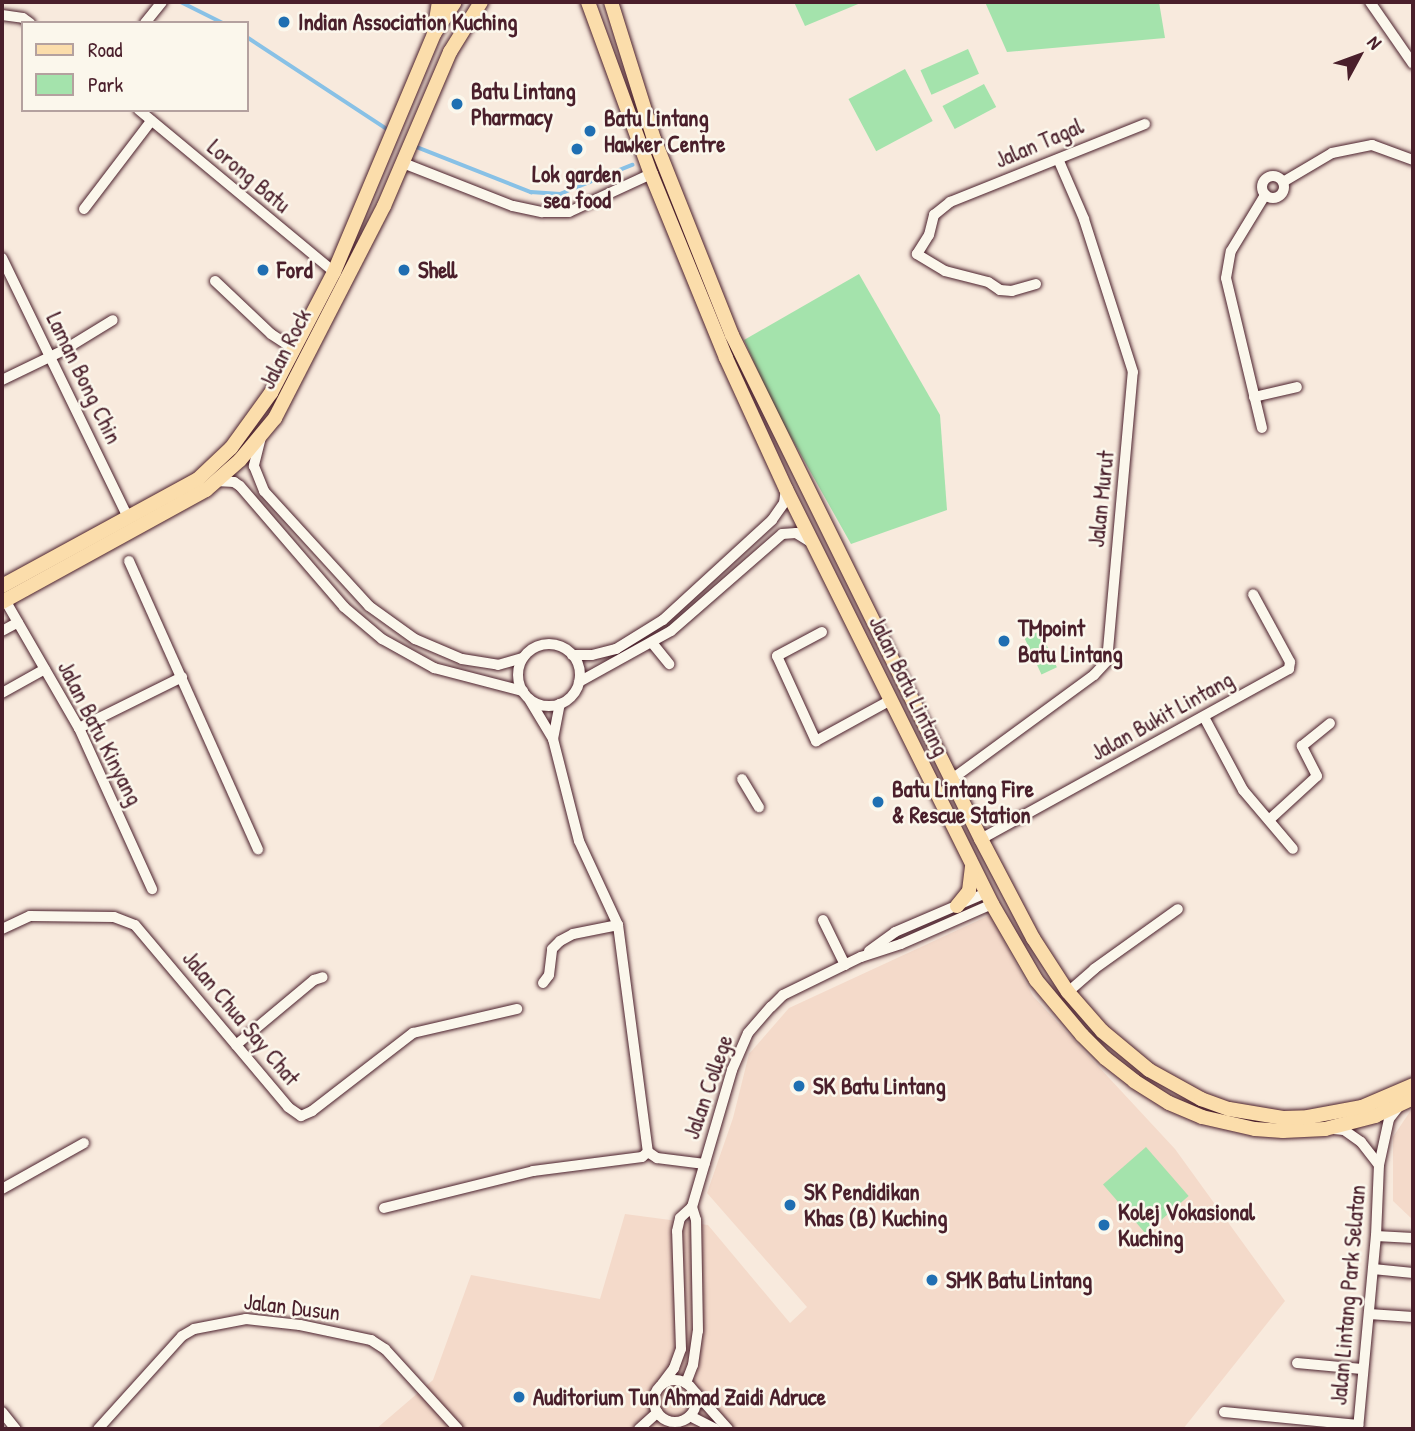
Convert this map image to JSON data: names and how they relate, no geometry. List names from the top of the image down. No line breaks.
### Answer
{"streets":{"main road":["Jalan Rock","Jalan Batu Lintang"],"street":["Jalan Tagal","Lorong Batu","Laman Bong Chin","Jalan Murut","Jalan Bukit Lintang","Jalan Batu Kinyang","Jalan Chua Say Chat","Jalan College","Jalan Lintang Park Selatan","Jalan Dusun"]},"crossings":[["Jalan Tagal","Jalan Murut"],["Lorong Batu","Jalan Rock"],["Jalan Rock","Laman Bong Chin"],["Jalan Rock","Jalan Batu Kinyang"],["Jalan Murut","Jalan Batu Lintang"],["Jalan Batu Lintang","Jalan Bukit Lintang"],["Jalan Batu Lintang","Jalan College"],["Jalan Batu Lintang","Jalan Lintang Park Selatan"]],"places":["Indian Association Kuching","Batu Lintang Pharmacy","Batu Lintang Hawker Centre","Lok garden sea food","Ford","Shell","TMpoint Batu Lintang","Batu Lintang Fire & Rescue Station","SK Batu Lintang","SK Pendidikan Khas (B) Kuching","Kolej Vokasional Kuching","SMK Batu Lintang","Auditorium Tun Ahmad Zaidi Adruce"],"legend":["Road","Park"],"north":"top right"}
